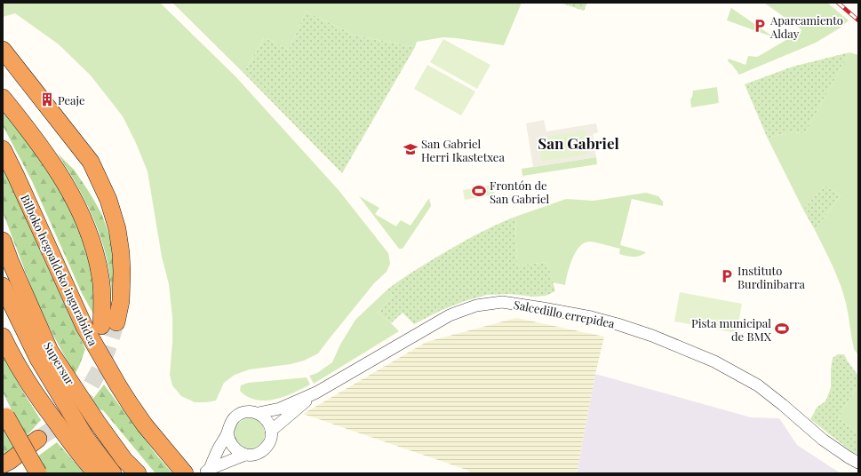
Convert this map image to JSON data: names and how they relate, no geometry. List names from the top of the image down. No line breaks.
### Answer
{"streets":{"highway":["Bilboko hegoaldeko ingurabidea","Supersur"],"street":["Salcedillo errepidea"]},"districts":["San Gabriel"],"places":{"parking":["Aparcamiento Alday","Instituto Burdinibarra"],"building":["Peaje"],"school or university":["San Gabriel Herri Ikastetxea"],"sports":["Frontón de San Gabriel","Pista municipal de BMX"]}}
